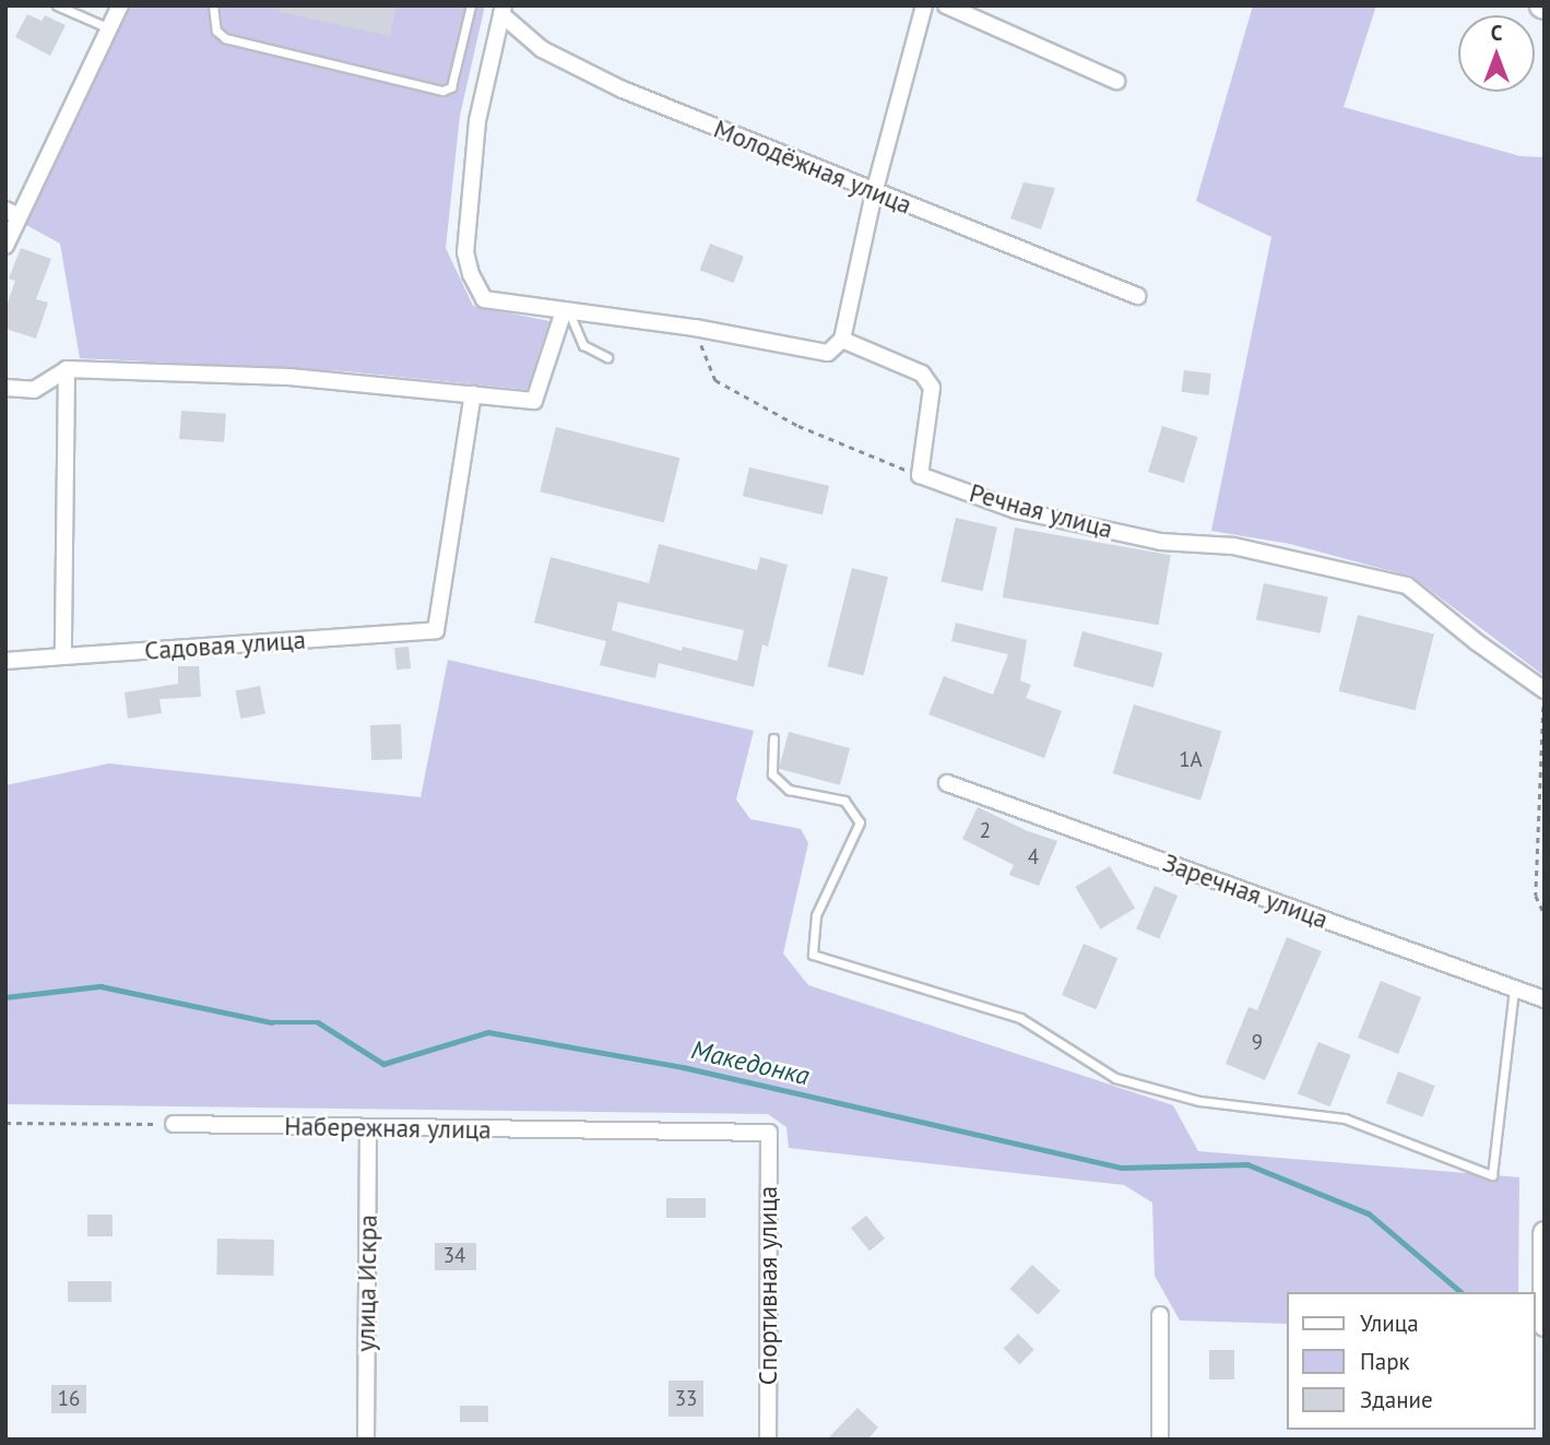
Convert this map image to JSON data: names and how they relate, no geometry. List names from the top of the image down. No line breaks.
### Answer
{"streets":{"street":["Молодёжная улица","Речная улица","Садовая улица","Заречная улица","Набережная улица","улица Искра","Спортивная улица"]},"crossings":[["Набережная улица","улица Искра"],["Набережная улица","Спортивная улица"]],"water":["Македонка"],"house_numbers":["1А","2","4","9","34","16","33"],"legend":["Улица","Парк","Здание"],"north":"top"}
